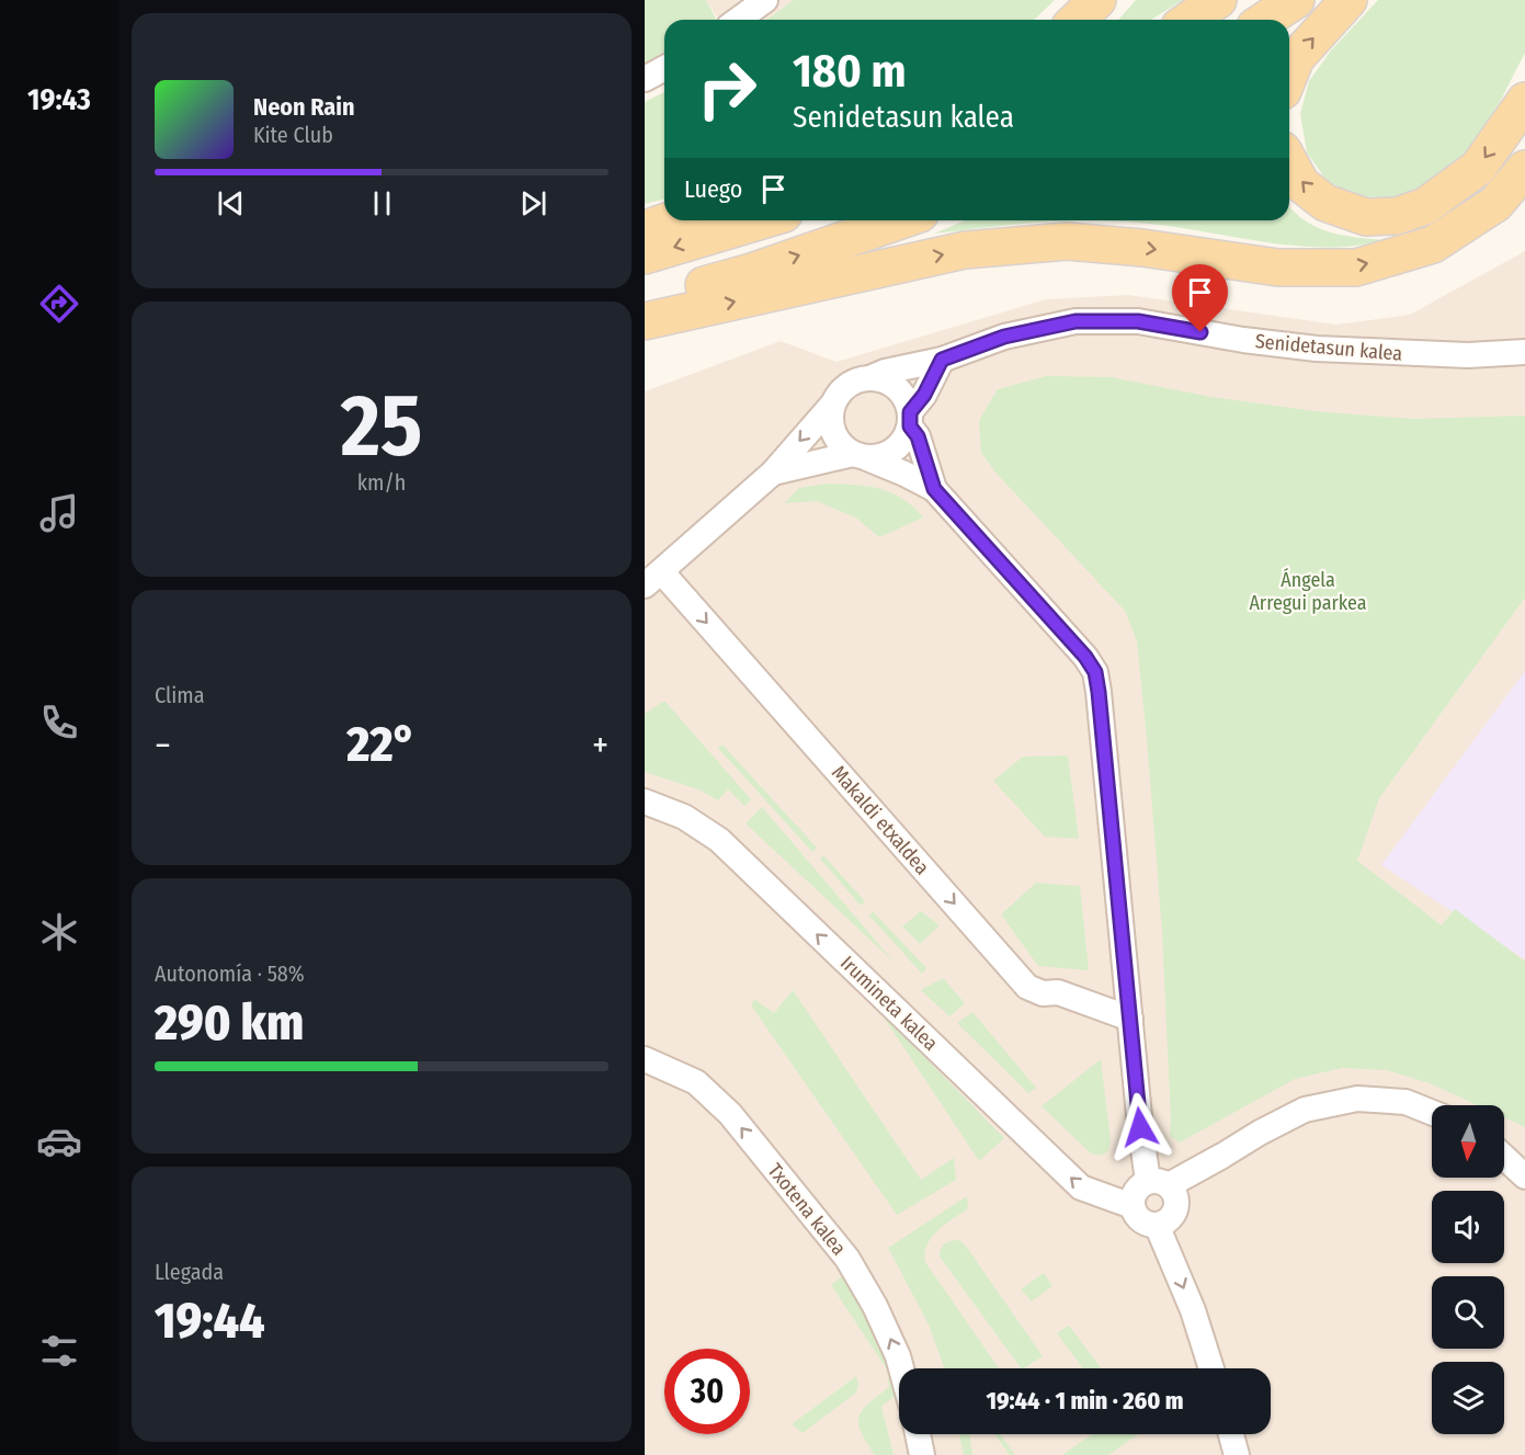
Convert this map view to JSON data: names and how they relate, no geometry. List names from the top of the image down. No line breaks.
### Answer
{"streets":{"street":["Senidetasun kalea","Makaldi etxaldea","Irumineta kalea","Txotena kalea"]},"one_way":["Makaldi etxaldea","Irumineta kalea","Txotena kalea"],"parks":["Ángela Arregui parkea"],"north":"bottom","page":{"tabs":"19:43","turn":["180 m","Senidetasun kalea"],"song":["Neon Rain","Kite Club"],"then":"Luego","tile":[["25","km/h"],"Clima",["Autonomía · 58%","290 km"],["Llegada","19:44"]],"heat":["−","22°","+"],"limit":"30","trip":"19:44 · 1 min · 260 m"}}
